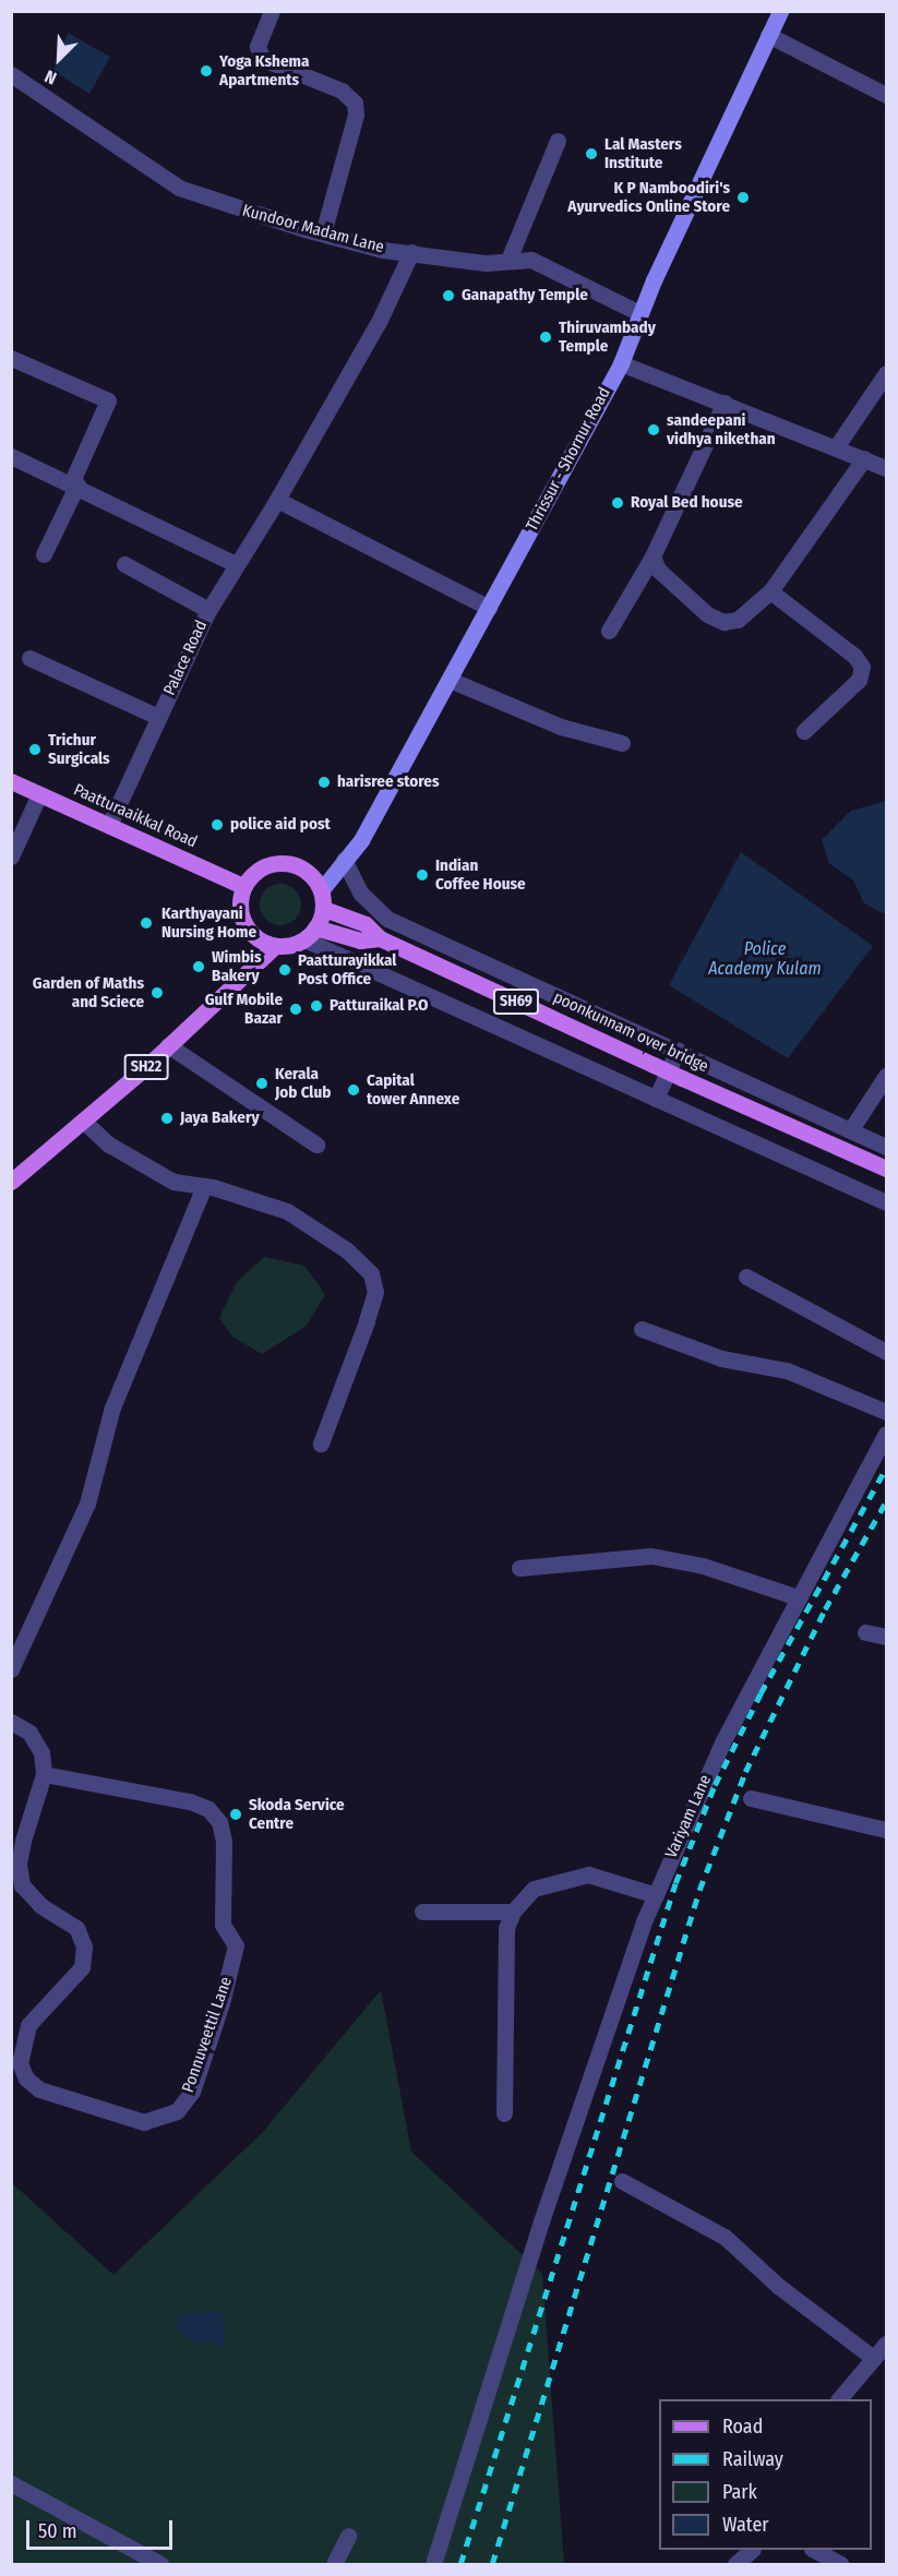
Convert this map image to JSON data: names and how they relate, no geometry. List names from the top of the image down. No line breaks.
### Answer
{"streets":{"main road":["Thrissur - Shornur Road","Paatturaaikkal Road","SH69","poonkunnam over bridge","SH22"],"street":["Kundoor Madam Lane","Palace Road","Variyam Lane","Ponnuveettil Lane"]},"crossings":[["Kundoor Madam Lane","Thrissur - Shornur Road"],["Kundoor Madam Lane","Palace Road"],["Thrissur - Shornur Road","Paatturaaikkal Road"],["Thrissur - Shornur Road","SH69"],["Thrissur - Shornur Road","poonkunnam over bridge"],["Thrissur - Shornur Road","SH22"],["Palace Road","Paatturaaikkal Road"],["Paatturaaikkal Road","SH69"],["Paatturaaikkal Road","poonkunnam over bridge"],["Paatturaaikkal Road","SH22"],["SH69","poonkunnam over bridge"],["SH69","SH22"],["poonkunnam over bridge","SH22"]],"water":["Police Academy Kulam"],"places":["Yoga Kshema Apartments","Lal Masters Institute","K P Namboodiri's Ayurvedics Online Store","Ganapathy Temple","Thiruvambady Temple","sandeepani vidhya nikethan","Royal Bed house","Trichur Surgicals","harisree stores","police aid post","Indian Coffee House","Karthyayani Nursing Home","Wimbis Bakery","Paatturayikkal Post Office","Garden of Maths and Sciece","Patturaikal P.O","Gulf Mobile Bazar","Kerala Job Club","Capital tower Annexe","Jaya Bakery","Skoda Service Centre"],"legend":["Road","Railway","Park","Water"],"scale_bar":"50 m","north":"bottom left"}
